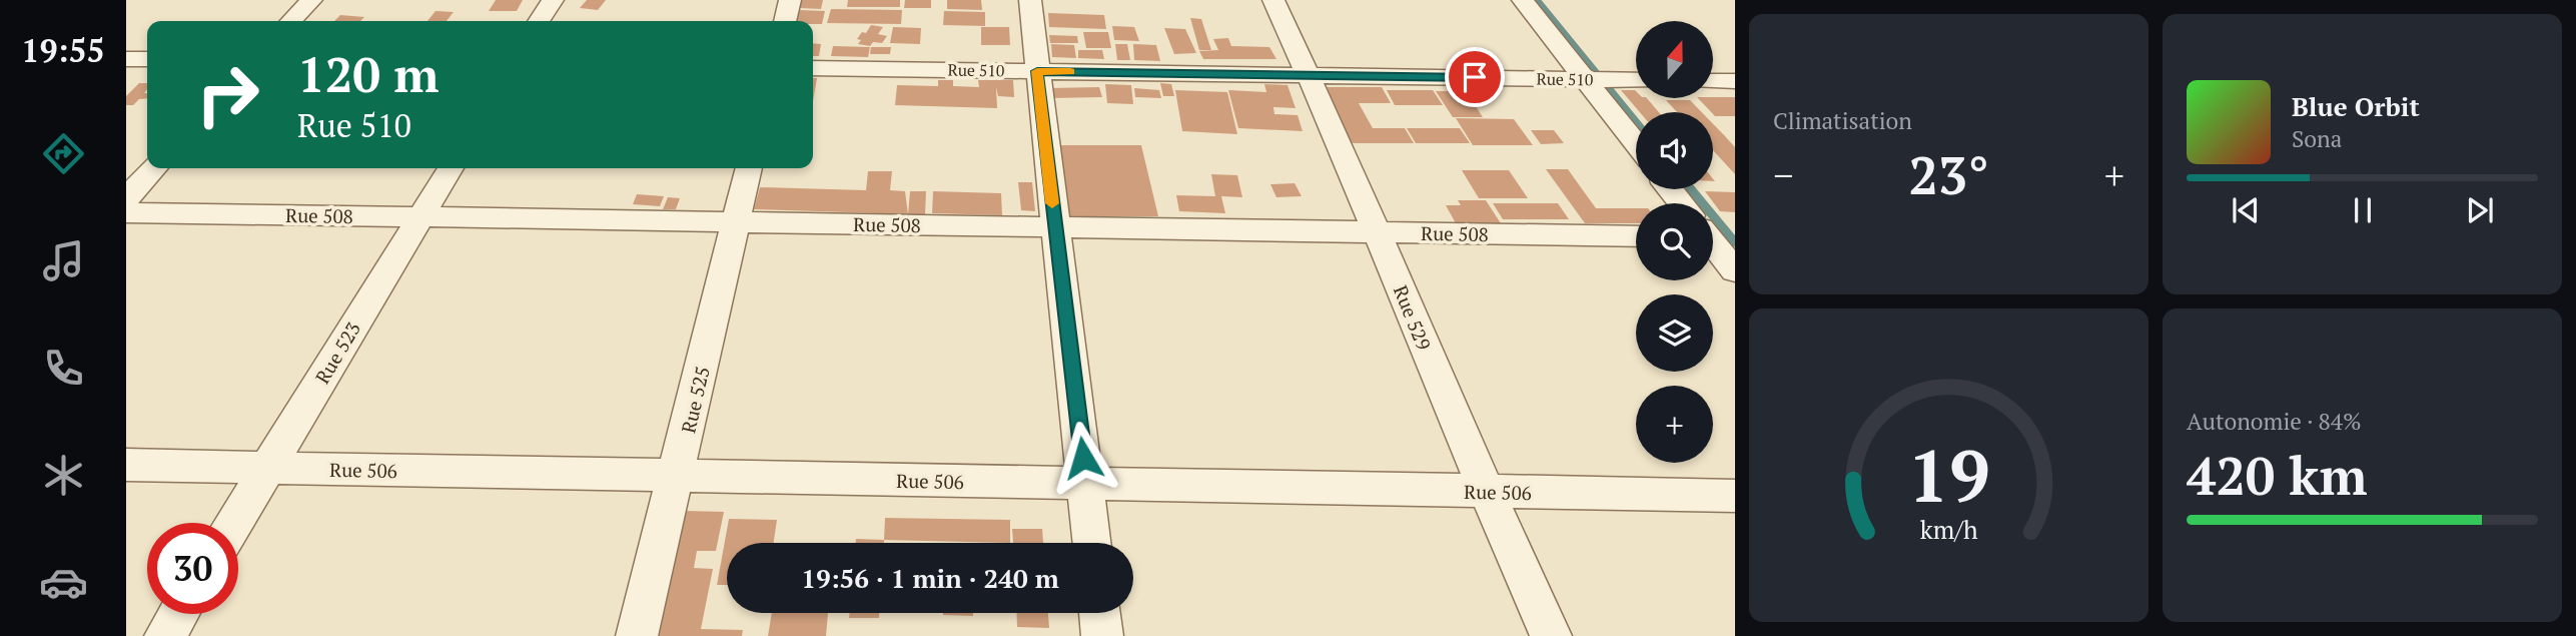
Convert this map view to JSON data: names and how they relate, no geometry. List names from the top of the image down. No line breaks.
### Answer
{"streets":{"street":["Rue 510","Rue 508","Rue 529","Rue 523","Rue 525","Rue 506"]},"crossings":[["Rue 510","Rue 529"],["Rue 508","Rue 529"],["Rue 508","Rue 523"],["Rue 508","Rue 525"],["Rue 529","Rue 506"],["Rue 523","Rue 506"],["Rue 525","Rue 506"]],"north":"top","page":{"tabs":"19:55","tile":["Climatisation",["Autonomie · 84%","420 km"]],"map_buttons":"+","turn":["120 m","Rue 510"],"song":["Blue Orbit","Sona"],"heat":["−","23°","+"],"limit":"30","trip":"19:56 · 1 min · 240 m","gauge":["19","km/h"]}}
